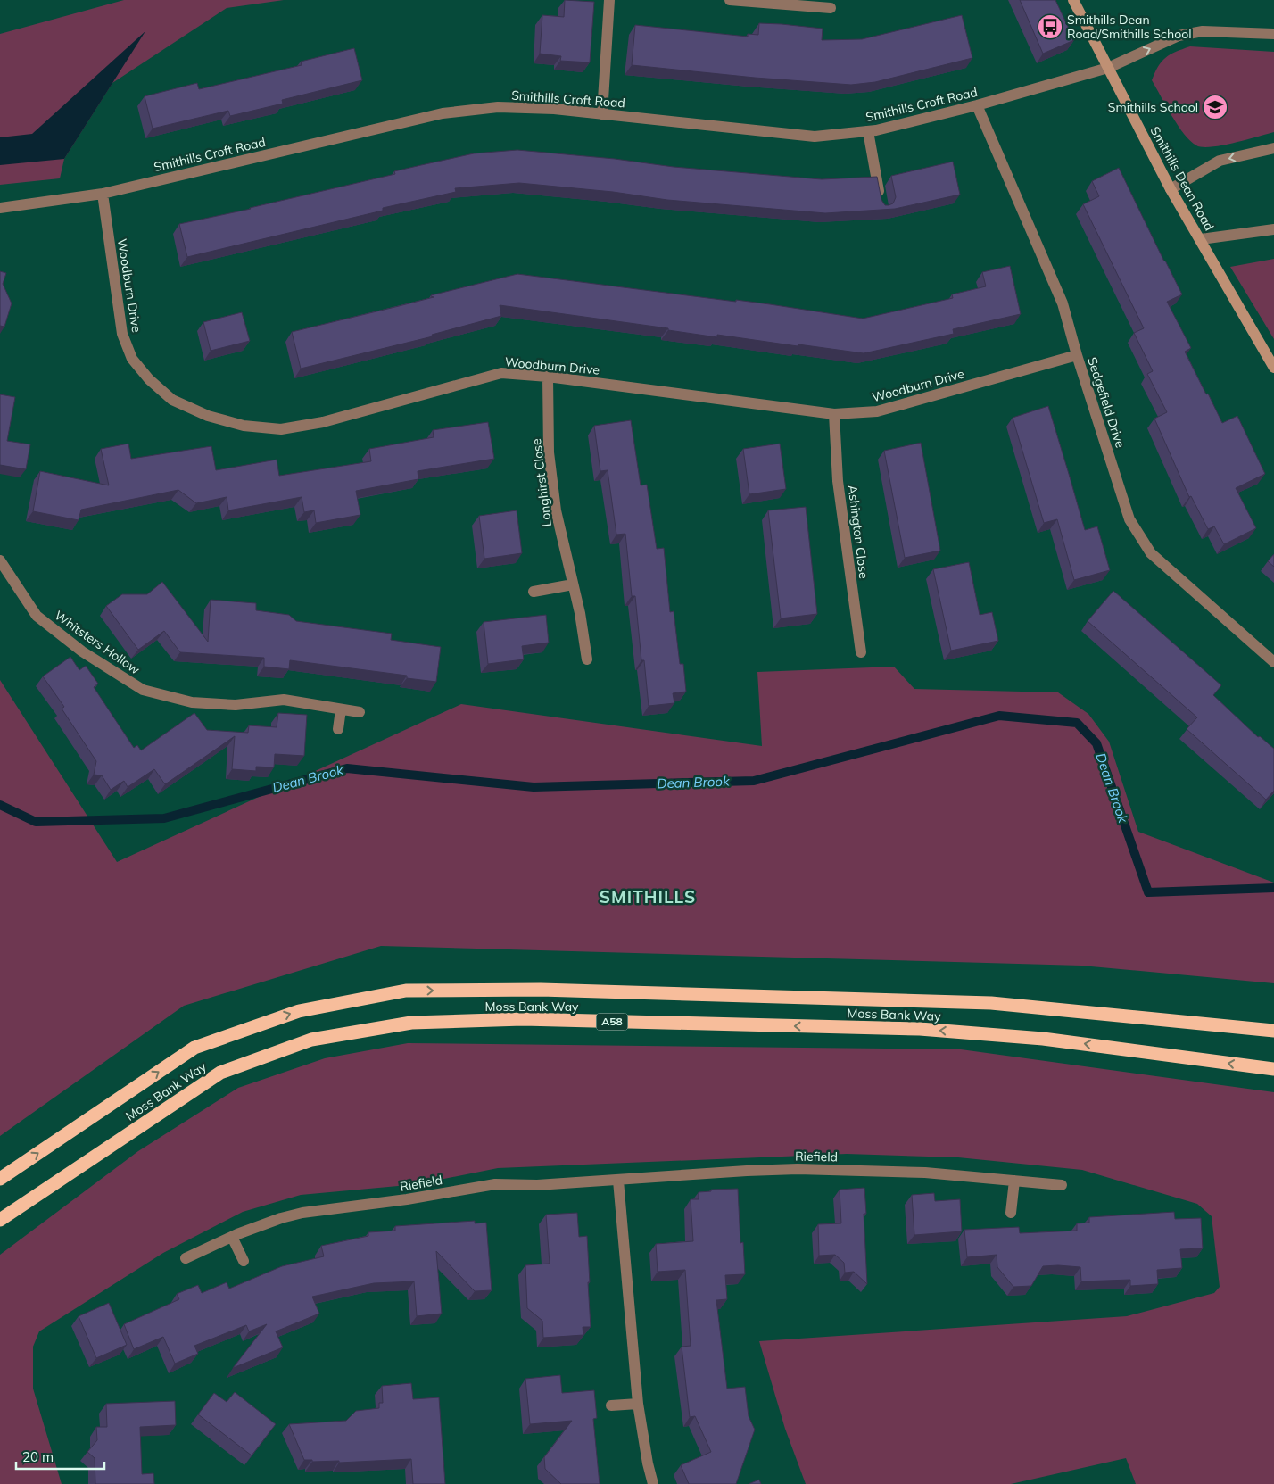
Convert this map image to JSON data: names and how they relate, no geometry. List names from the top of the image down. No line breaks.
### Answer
{"streets":{"highway":["Moss Bank Way","A58"],"street":["Smithills Croft Road","Smithills Dean Road","Woodburn Drive","Sedgefield Drive","Longhirst Close","Ashington Close","Whitsters Hollow","Riefield"]},"crossings":[["Smithills Croft Road","Smithills Dean Road"],["Smithills Croft Road","Woodburn Drive"],["Smithills Croft Road","Sedgefield Drive"],["Woodburn Drive","Sedgefield Drive"],["Woodburn Drive","Longhirst Close"],["Woodburn Drive","Ashington Close"]],"districts":["SMITHILLS"],"water":["Dean Brook"],"places":{"bus stop":["Smithills Dean Road/Smithills School"],"school or university":["Smithills School"]},"scale_bar":"20 m"}
